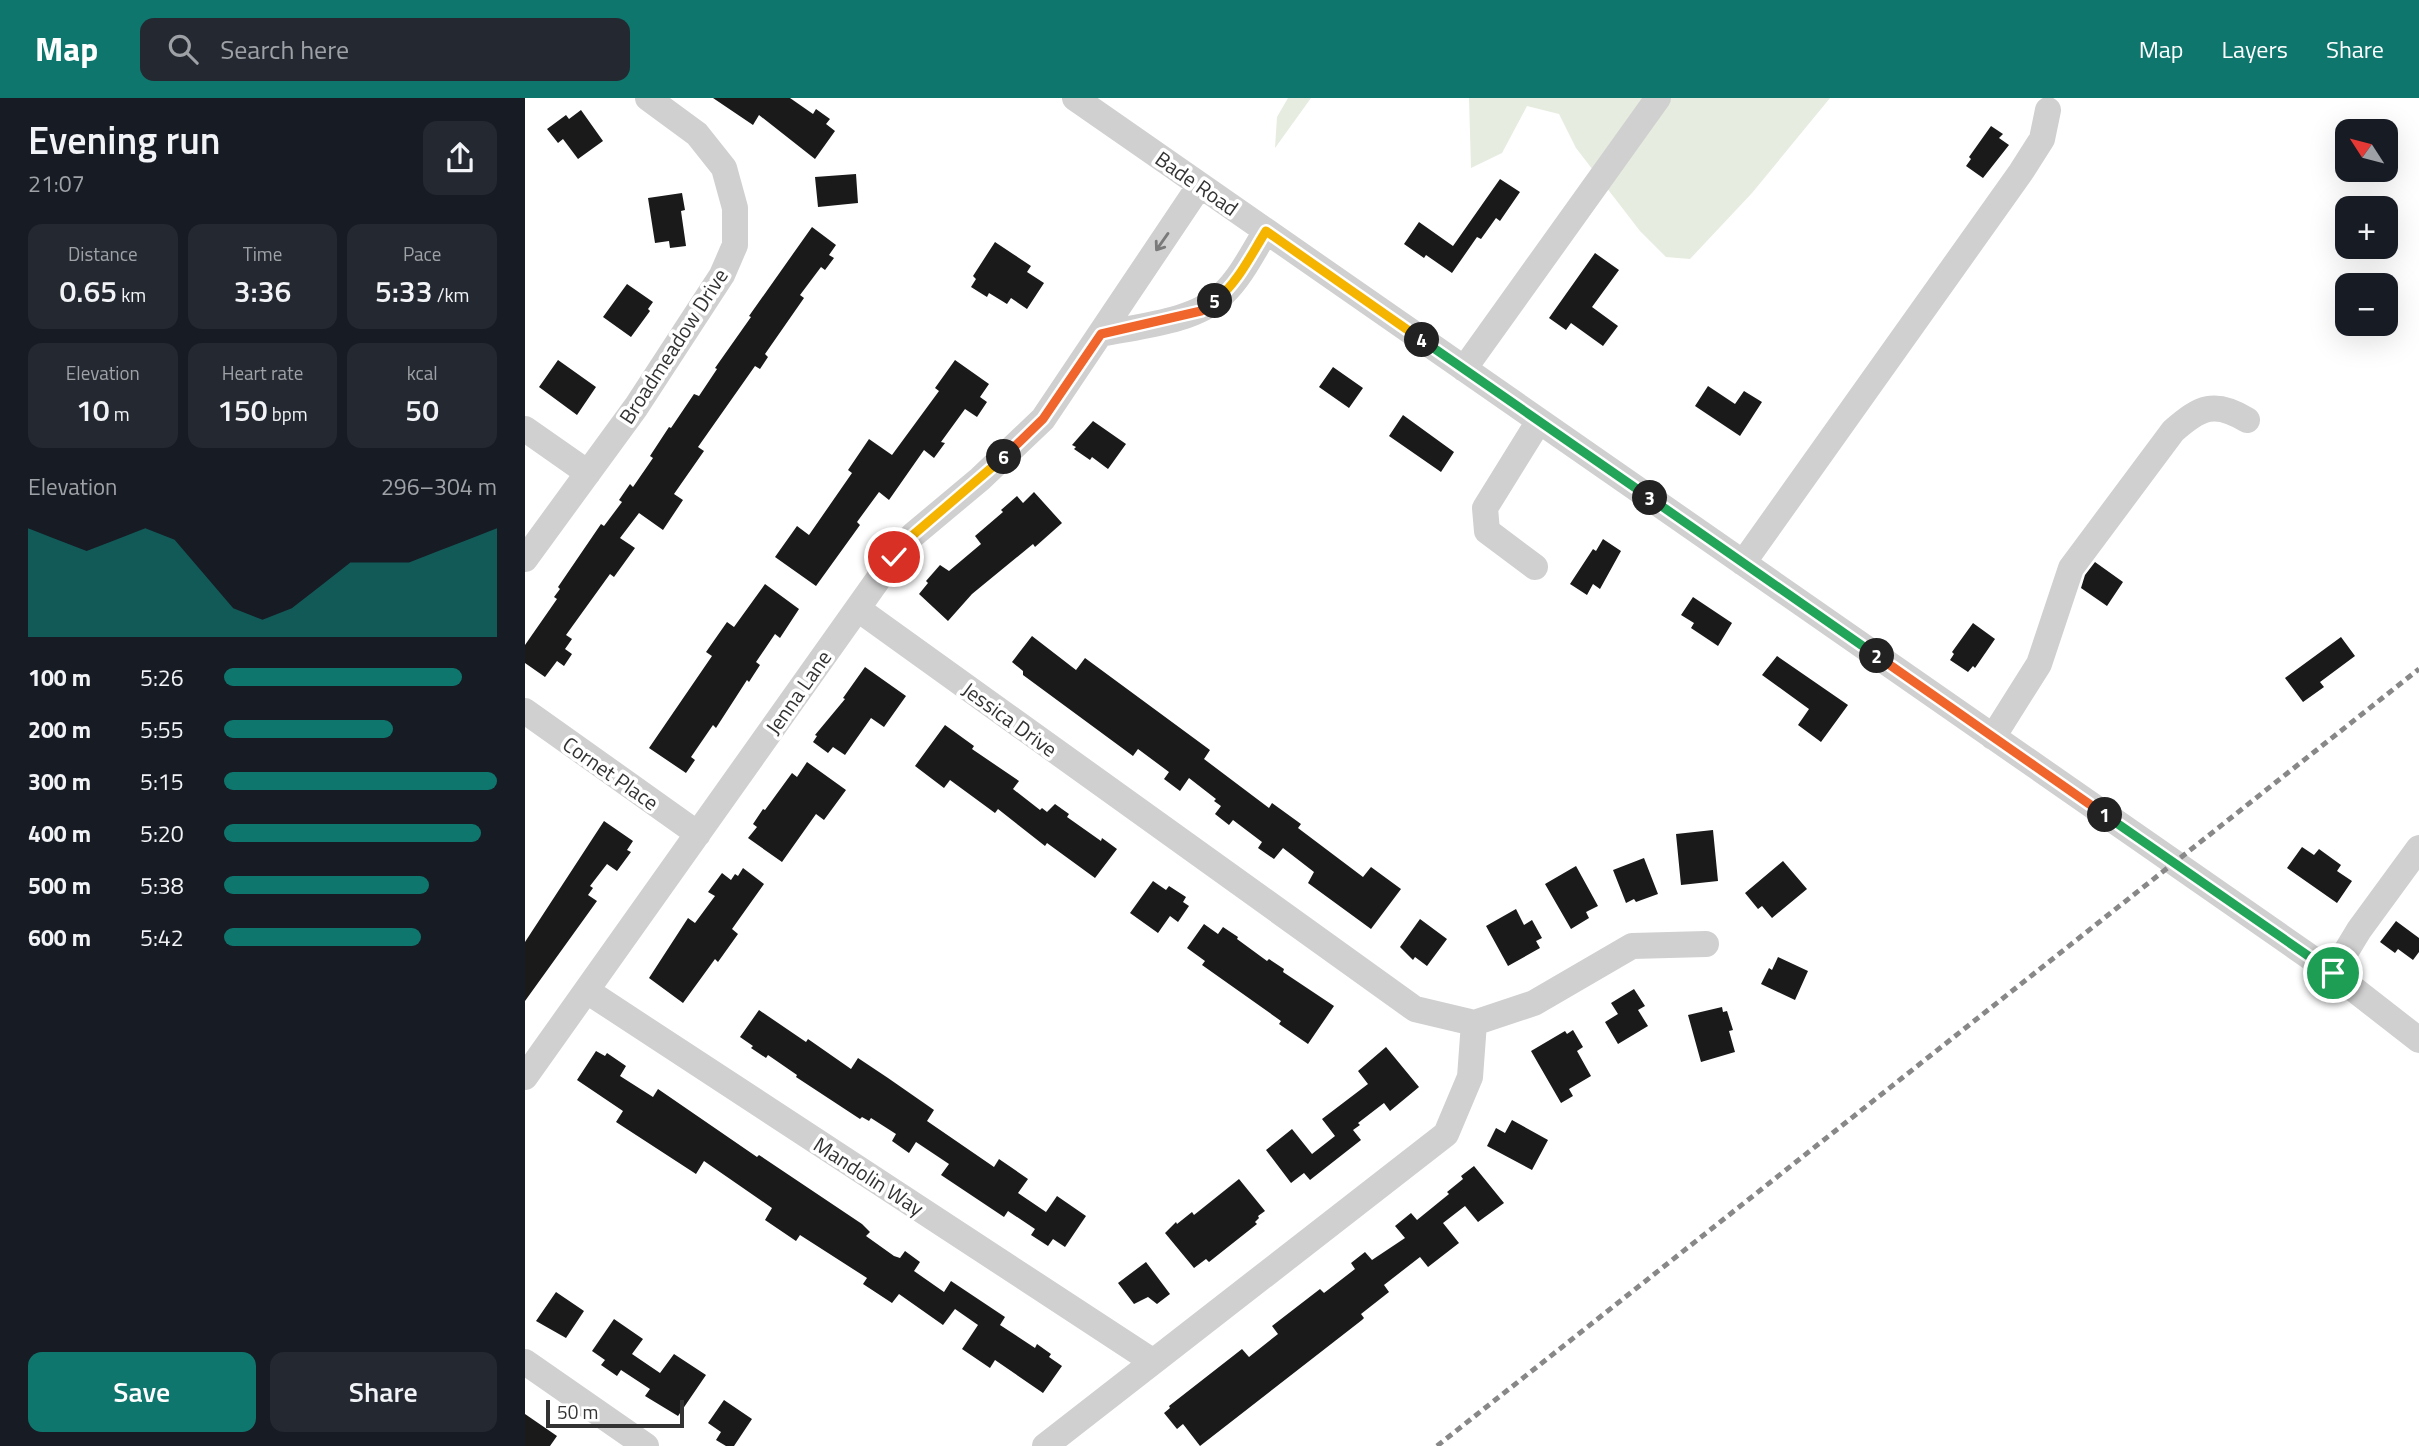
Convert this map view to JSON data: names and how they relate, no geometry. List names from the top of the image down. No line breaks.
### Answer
{"streets":{"street":["Bade Road","Broadmeadow Drive","Jenna Lane","Jessica Drive","Cornet Place","Mandolin Way"]},"crossings":[["Bade Road","Jenna Lane"],["Jenna Lane","Jessica Drive"],["Jenna Lane","Cornet Place"],["Jenna Lane","Mandolin Way"]],"scale_bar":"50 m","north":"top left","page":{"header":"Map","search":"Search here","nav":["Map","Layers","Share"],"heading":["Evening run","21:07"],"map_buttons":["+","−"],"stats":[["Distance","0.65 km"],["Time","3:36"],["Pace","5:33 /km"],["Elevation","10 m"],["Heart rate","150 bpm"],["kcal","50"]],"pins":["5","4","6","3","2","1"],"chart":["Elevation","296–304 m"],"list":[{"name":"100 m","note":"5:26"},{"name":"200 m","note":"5:55"},{"name":"300 m","note":"5:15"},{"name":"400 m","note":"5:20"},{"name":"500 m","note":"5:38"},{"name":"600 m","note":"5:42"}],"buttons":["Save","Share"],"scale":"50 m"}}
